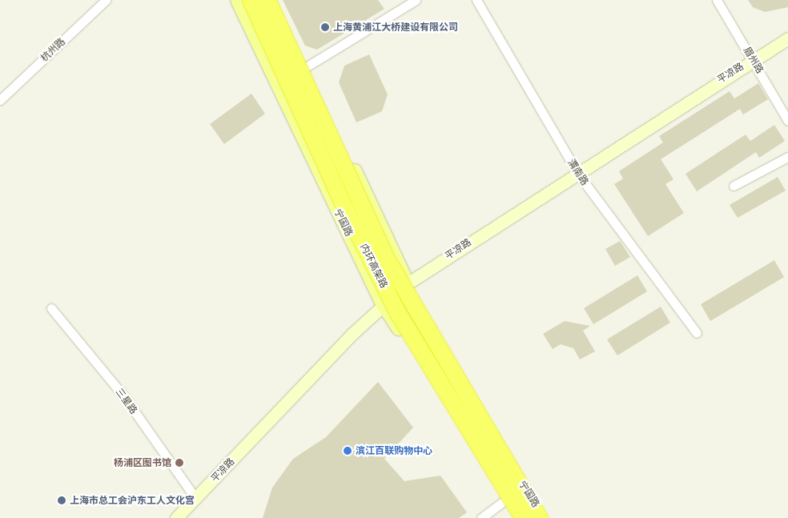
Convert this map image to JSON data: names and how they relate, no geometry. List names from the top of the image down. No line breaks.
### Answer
{"streets":{"highway":["内环高架路"],"main road":["平凉路","宁国路"],"street":["杭州路","眉州路","渭南路","三星路"]},"crossings":[["眉州路","平凉路"],["平凉路","渭南路"],["平凉路","宁国路"],["平凉路","三星路"]],"places":["上海黄浦江大桥建设有限公司","滨江百联购物中心","杨浦区图书馆","上海市总工会沪东工人文化宫"]}
